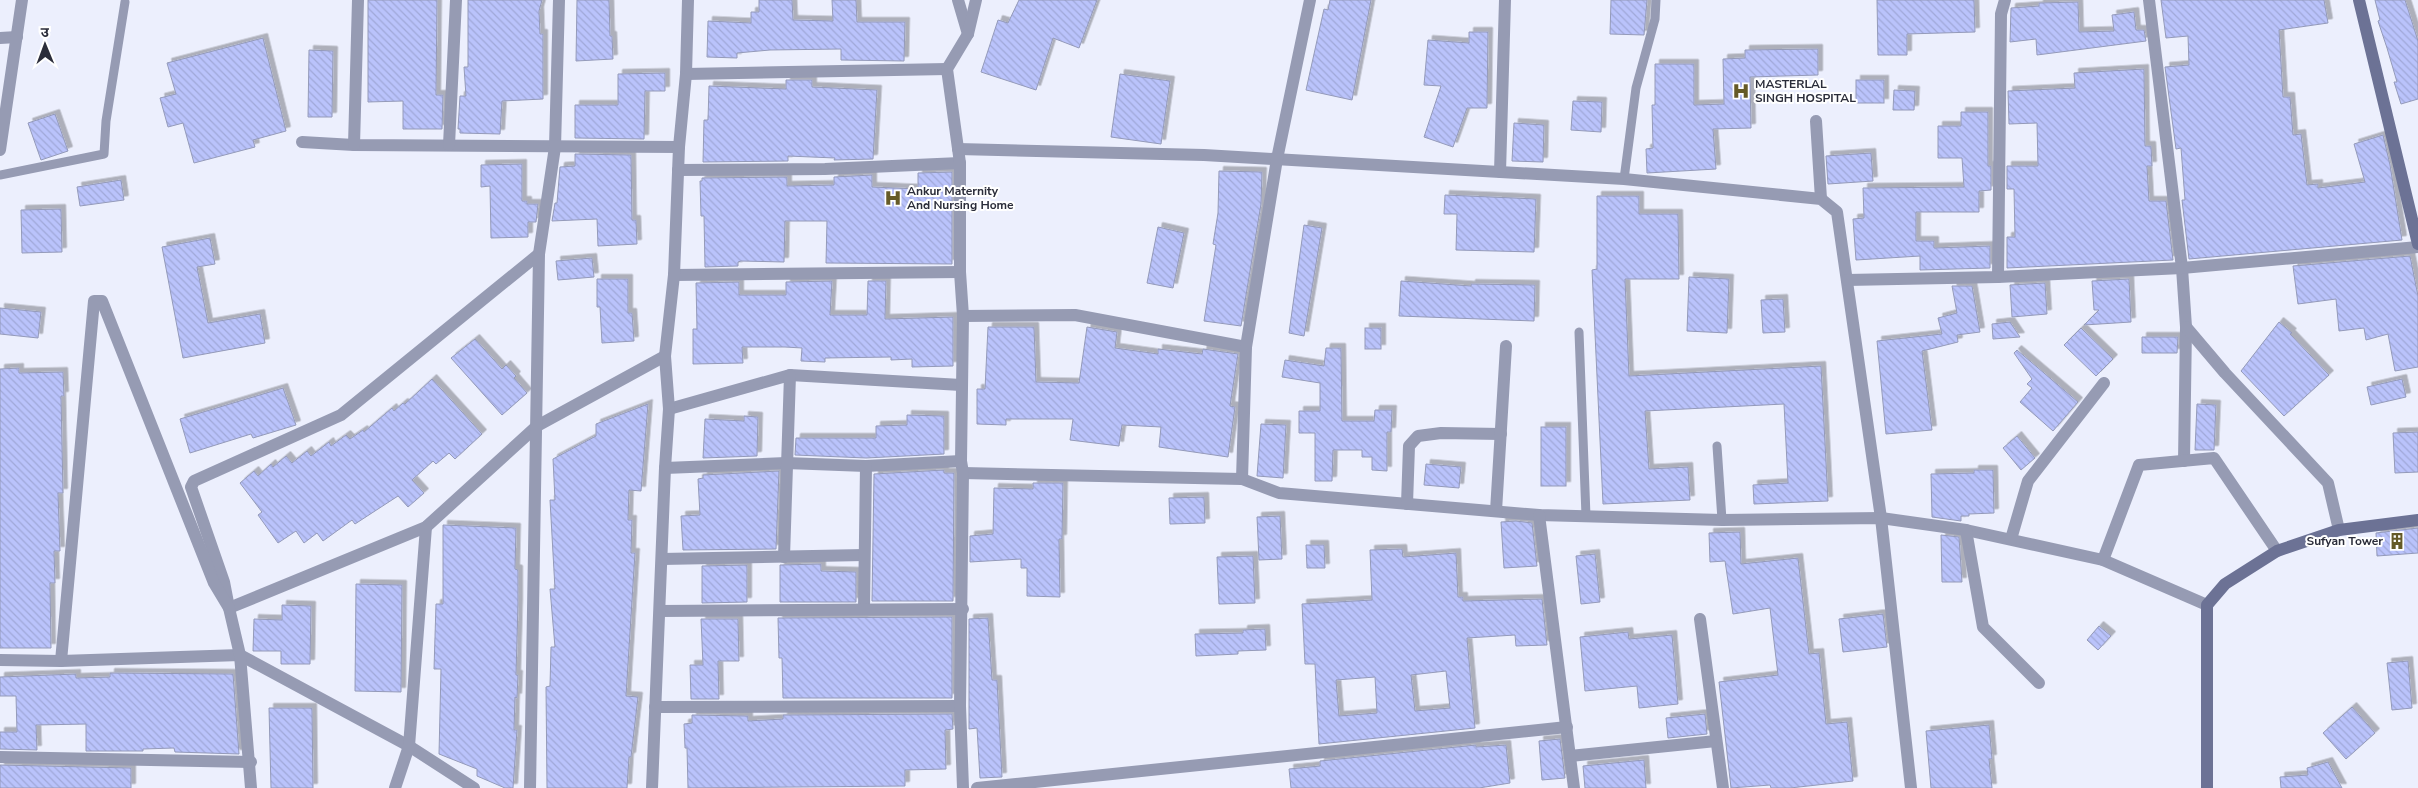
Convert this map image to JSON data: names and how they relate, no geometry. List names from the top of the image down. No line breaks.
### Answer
{"places":{"hospital":["MASTERLAL SINGH HOSPITAL","Ankur Maternity And Nursing Home"],"building":["Sufyan Tower"]},"north":"top"}
